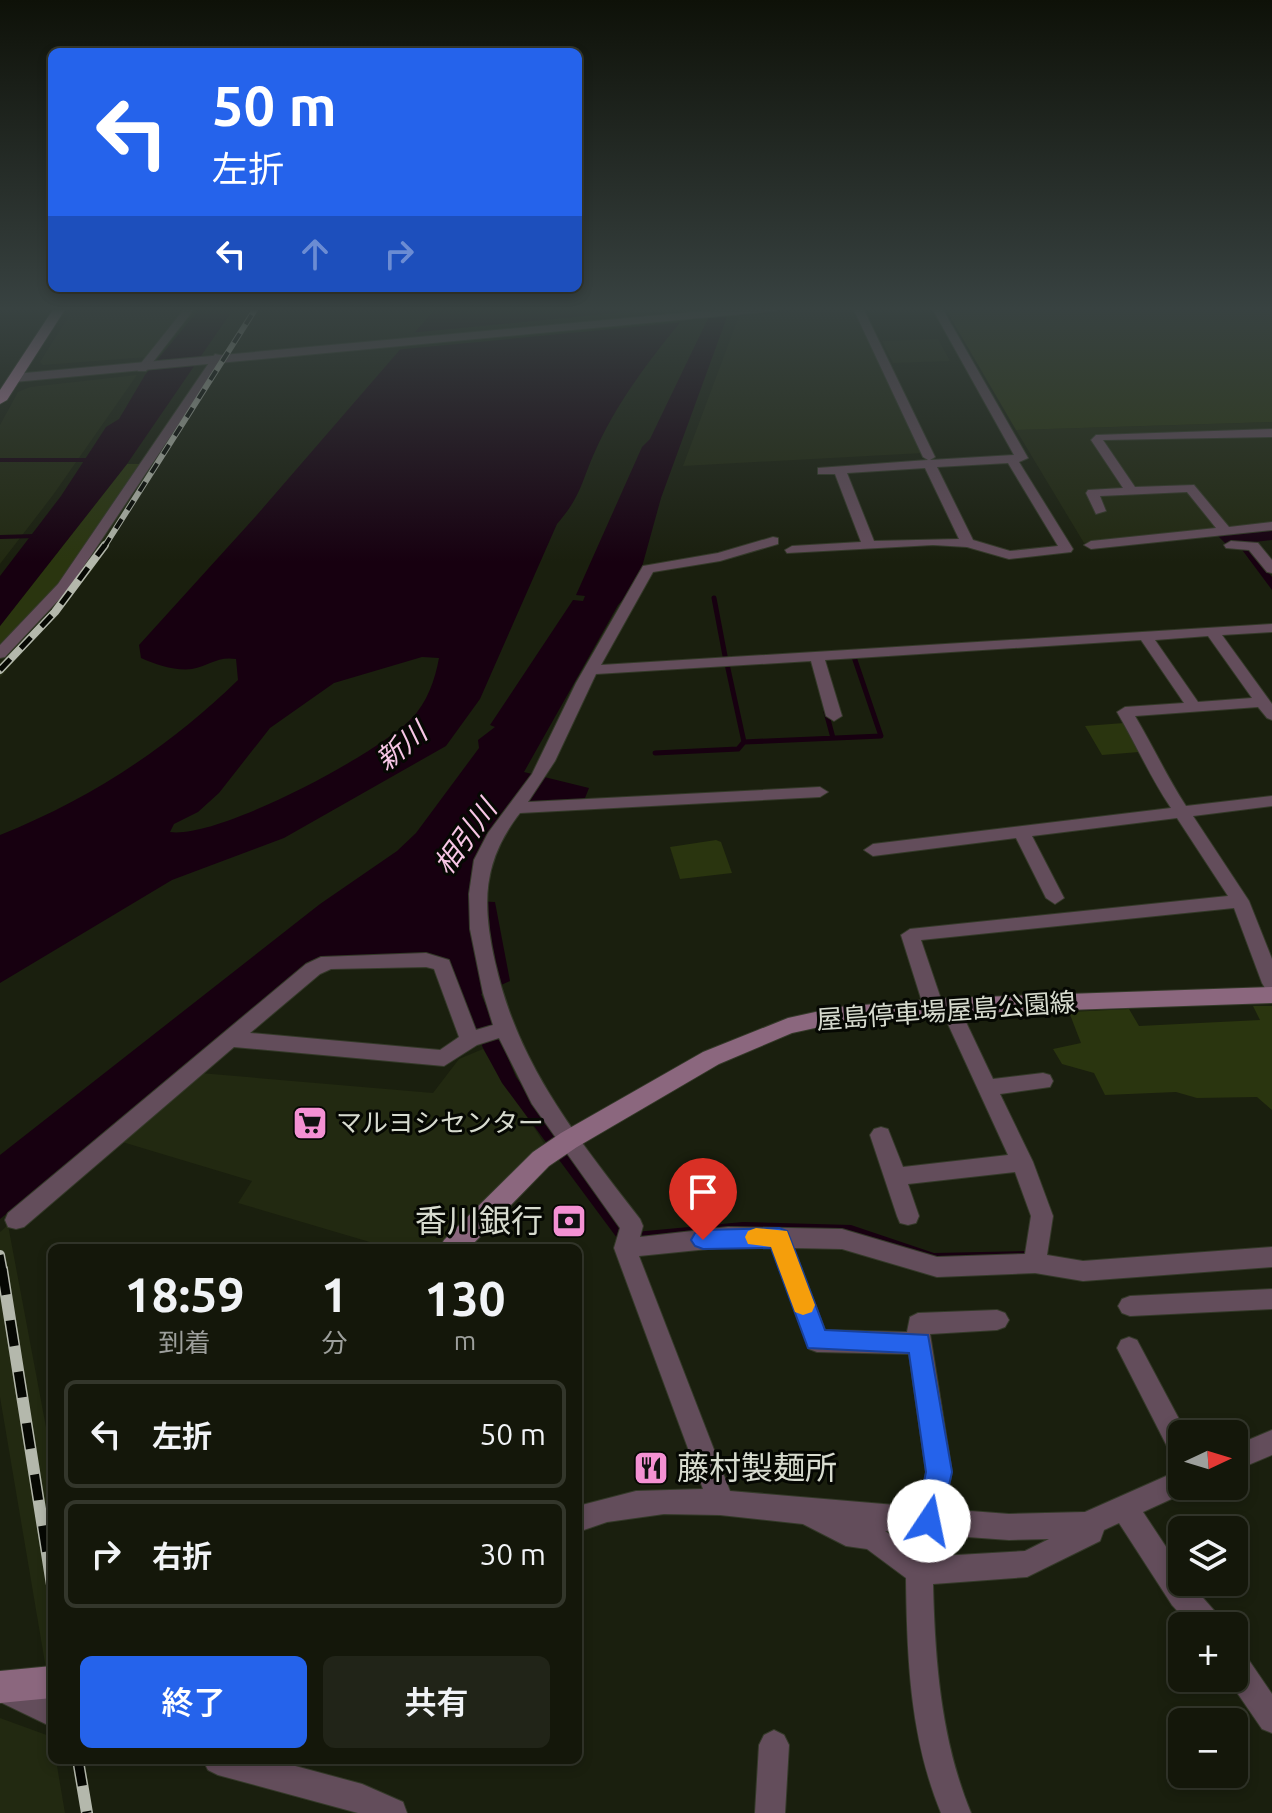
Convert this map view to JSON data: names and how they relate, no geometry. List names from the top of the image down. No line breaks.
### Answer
{"streets":{"main road":["屋島停車場屋島公園線"]},"water":["新川","相引川"],"places":{"supermarket":["マルヨシセンター"],"bank":["香川銀行"],"restaurant":["藤村製麺所"]},"north":"right","page":{"turn":["50 m","左折"],"eta":["18:59","到着","1","分","130","m"],"list":[{"name":"左折","value":"50 m"},{"name":"右折","value":"30 m"}],"map_buttons":["+","−"],"buttons":["終了","共有"]}}
